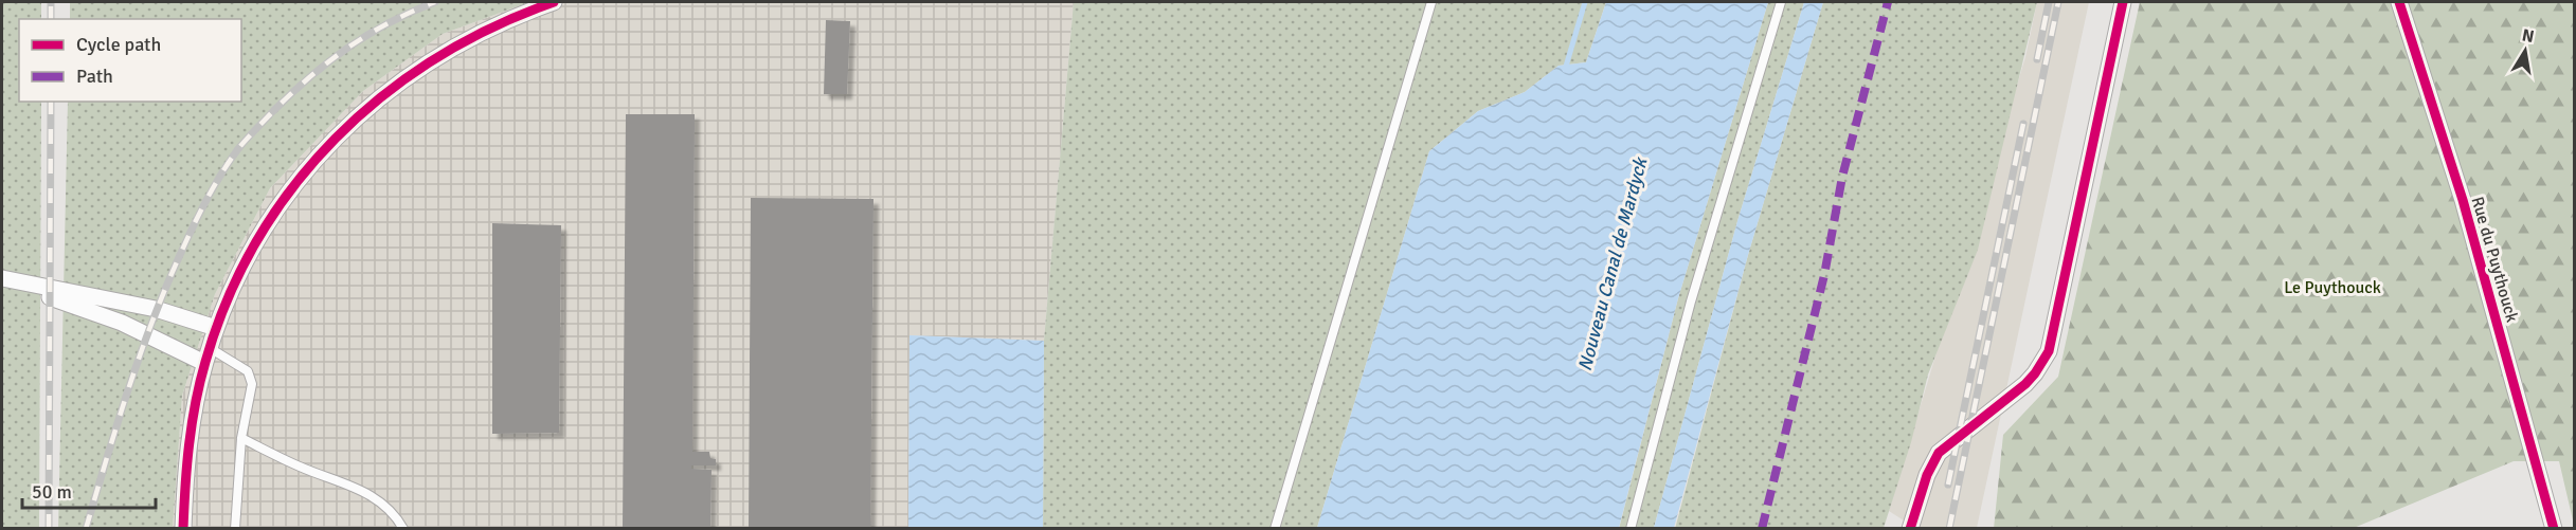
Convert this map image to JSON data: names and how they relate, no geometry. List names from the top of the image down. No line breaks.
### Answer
{"streets":{"street":["Rue du Puythouck"]},"water":["Nouveau Canal de Mardyck"],"parks":["Le Puythouck"],"legend":["Cycle path","Path"],"scale_bar":"50 m","north":"top"}
